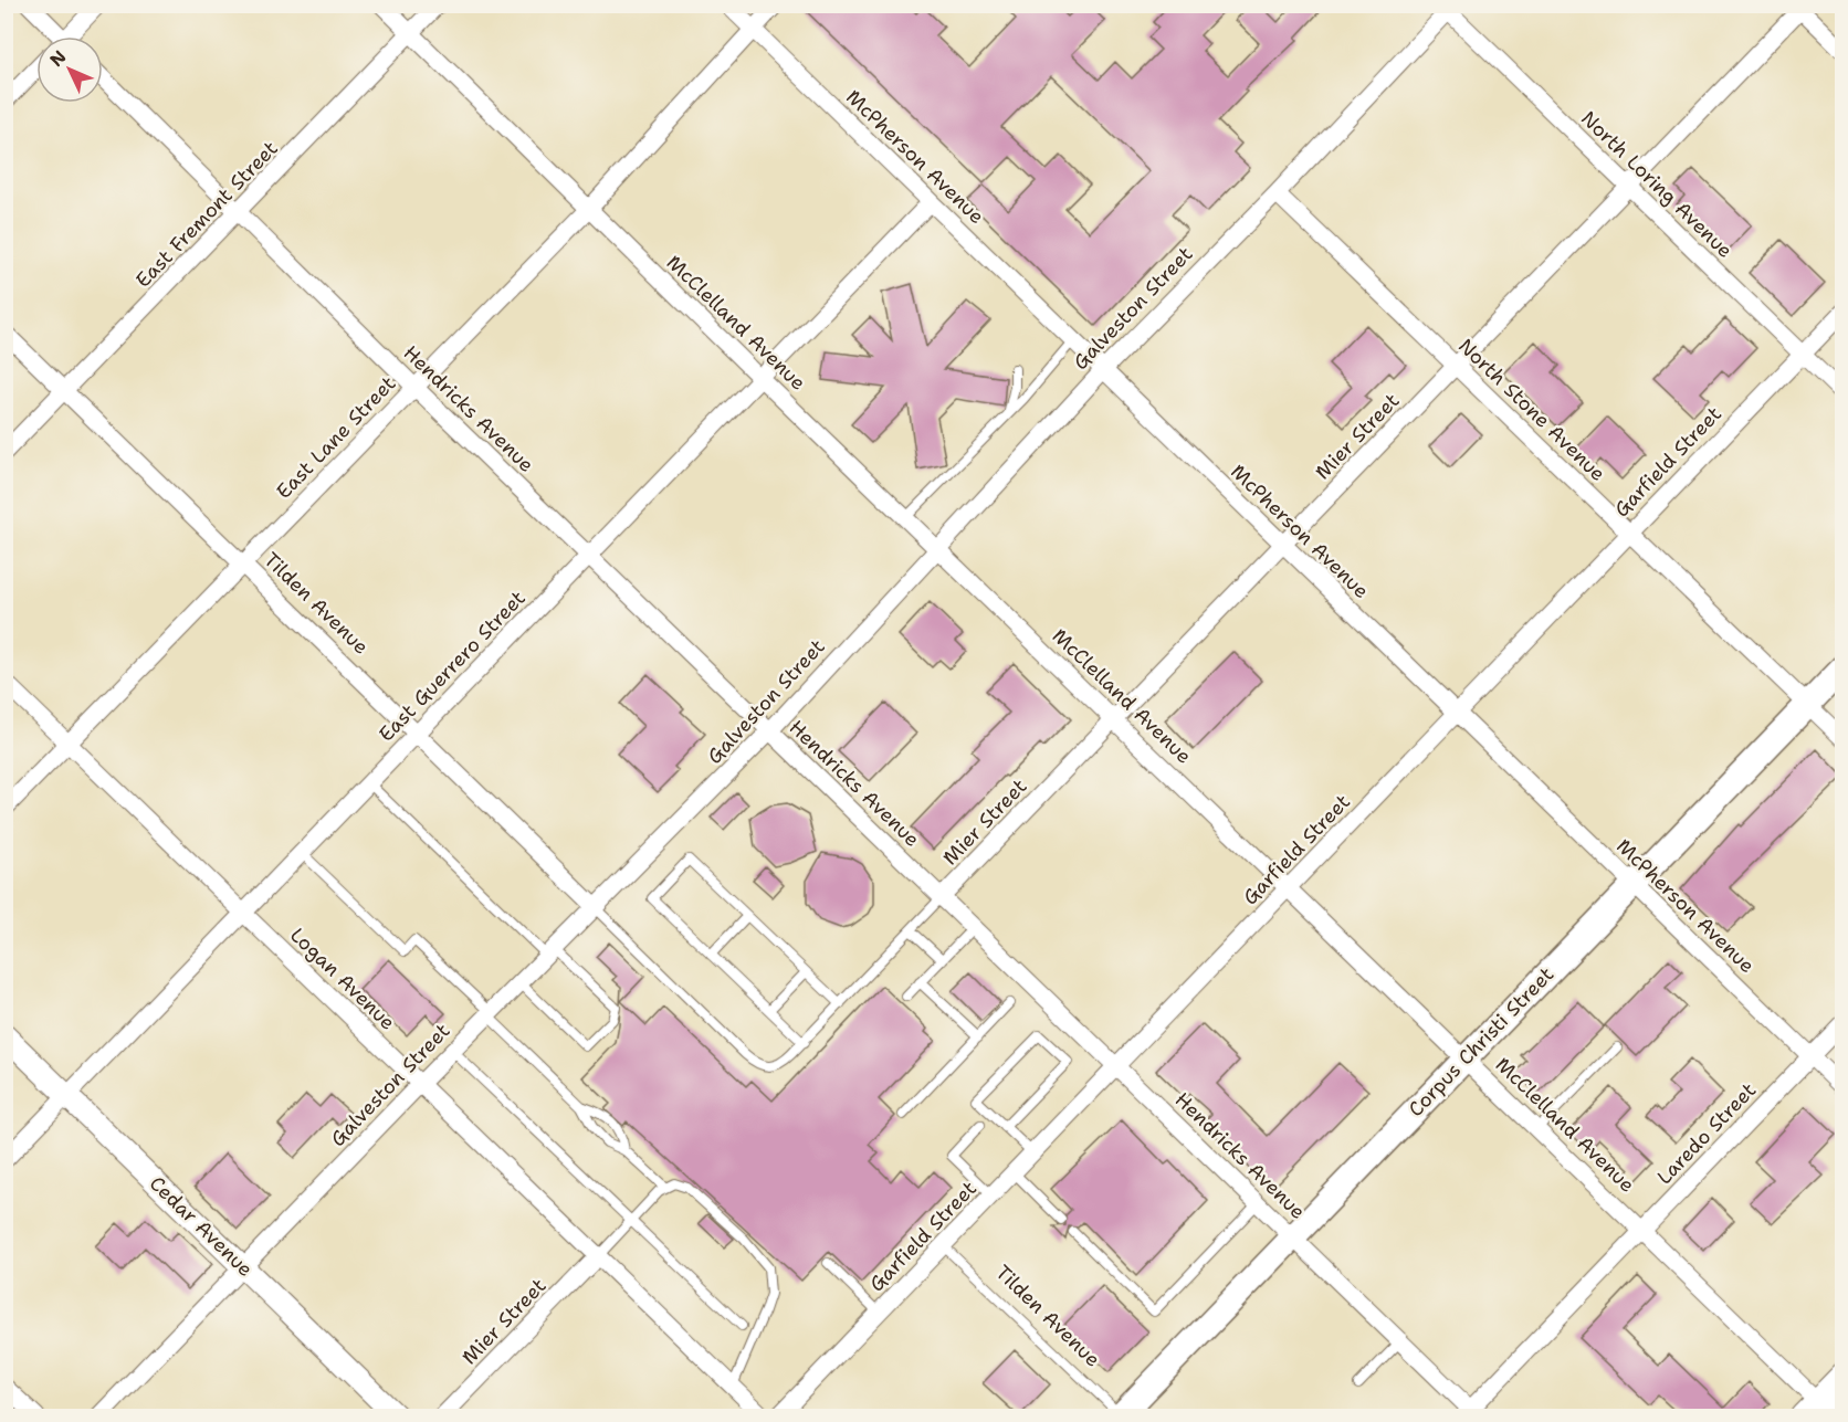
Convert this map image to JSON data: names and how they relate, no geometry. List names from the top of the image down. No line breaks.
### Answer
{"streets":{"main road":["Corpus Christi Street"],"street":["McPherson Avenue","North Loring Avenue","East Fremont Street","Galveston Street","McClelland Avenue","Hendricks Avenue","North Stone Avenue","Mier Street","East Lane Street","Garfield Street","Tilden Avenue","East Guerrero Street","Logan Avenue","Laredo Street","Cedar Avenue"]},"crossings":[["McPherson Avenue","Galveston Street"],["McPherson Avenue","Mier Street"],["McPherson Avenue","East Lane Street"],["McPherson Avenue","Garfield Street"],["McPherson Avenue","East Guerrero Street"],["McPherson Avenue","Corpus Christi Street"],["McPherson Avenue","Laredo Street"],["North Loring Avenue","Galveston Street"],["North Loring Avenue","Mier Street"],["North Loring Avenue","Garfield Street"],["East Fremont Street","McClelland Avenue"],["East Fremont Street","Hendricks Avenue"],["East Fremont Street","Tilden Avenue"],["Galveston Street","McClelland Avenue"],["Galveston Street","Hendricks Avenue"],["Galveston Street","North Stone Avenue"],["Galveston Street","Tilden Avenue"],["Galveston Street","Logan Avenue"],["Galveston Street","Cedar Avenue"],["McClelland Avenue","Mier Street"],["McClelland Avenue","East Lane Street"],["McClelland Avenue","Garfield Street"],["McClelland Avenue","East Guerrero Street"],["McClelland Avenue","Corpus Christi Street"],["McClelland Avenue","Laredo Street"],["Hendricks Avenue","Mier Street"],["Hendricks Avenue","East Lane Street"],["Hendricks Avenue","Garfield Street"],["Hendricks Avenue","East Guerrero Street"],["Hendricks Avenue","Corpus Christi Street"],["Hendricks Avenue","Laredo Street"],["North Stone Avenue","Mier Street"],["North Stone Avenue","Garfield Street"],["North Stone Avenue","Corpus Christi Street"],["Mier Street","Logan Avenue"],["East Lane Street","Tilden Avenue"],["East Lane Street","Logan Avenue"],["Garfield Street","Tilden Avenue"],["Tilden Avenue","East Guerrero Street"],["Tilden Avenue","Corpus Christi Street"],["East Guerrero Street","Logan Avenue"],["East Guerrero Street","Cedar Avenue"]],"north":"top left"}
